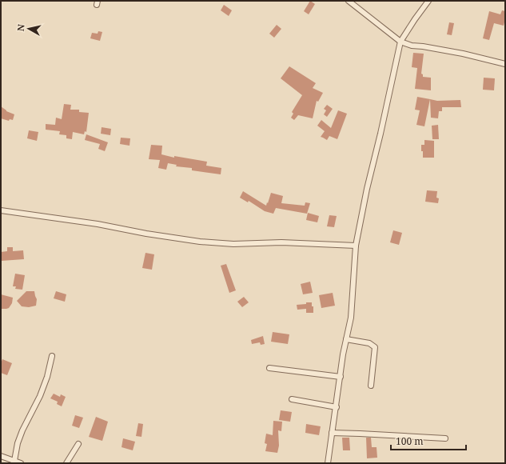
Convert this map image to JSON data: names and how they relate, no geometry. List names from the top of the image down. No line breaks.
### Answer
{"scale_bar":"100 m","north":"left"}
